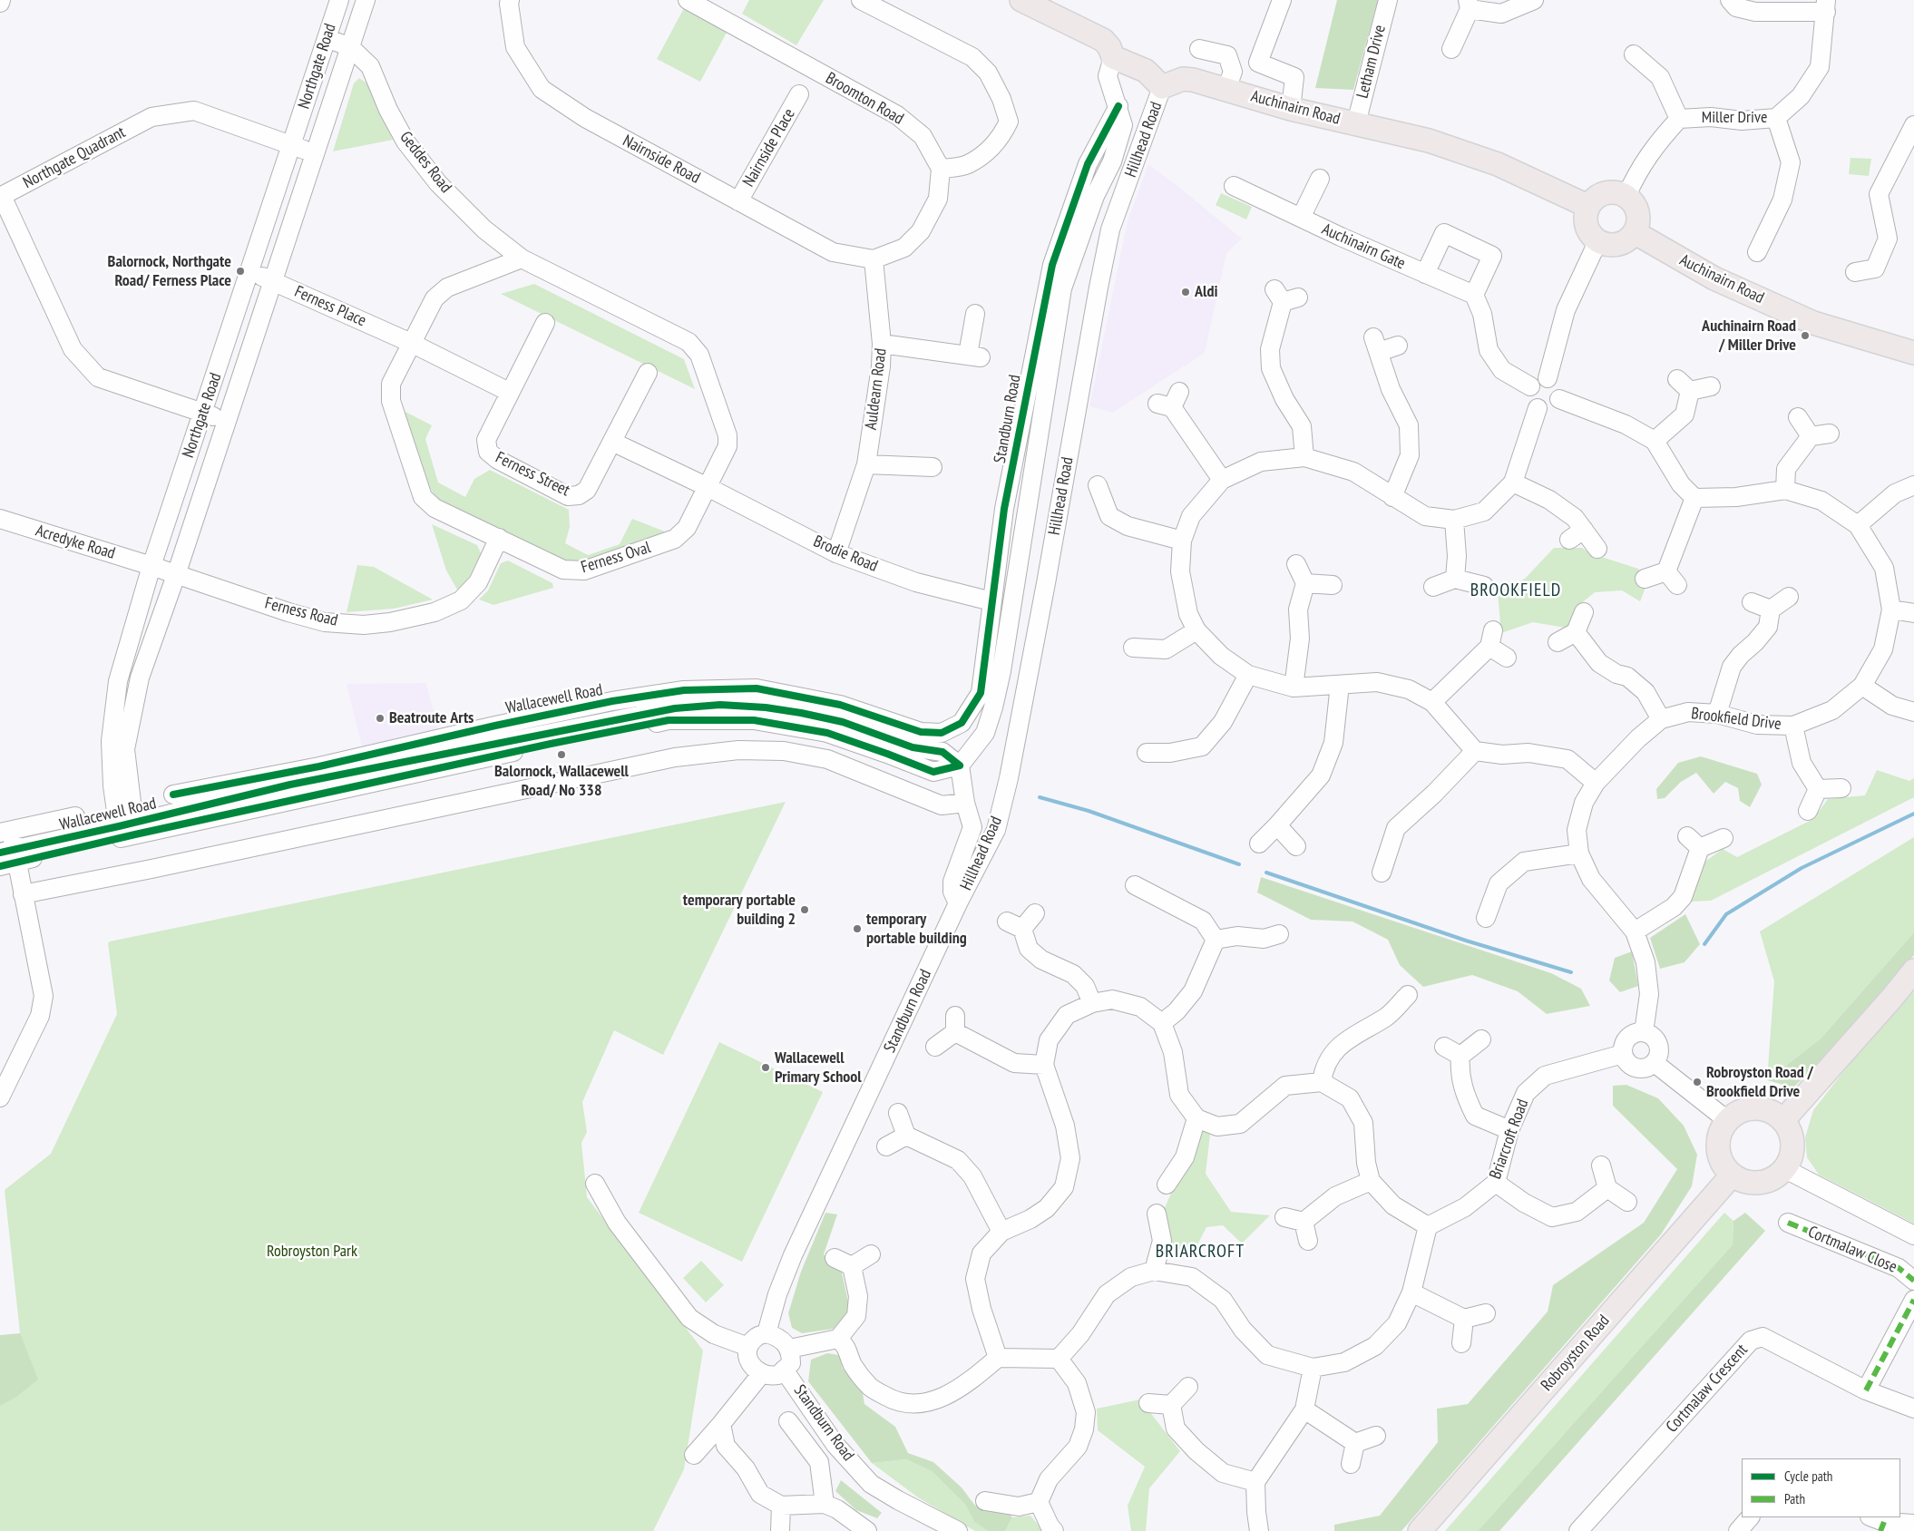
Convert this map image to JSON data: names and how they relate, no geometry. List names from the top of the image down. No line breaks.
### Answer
{"streets":{"main road":["Auchinairn Road","Robroyston Road"],"street":["Letham Drive","Northgate Road","Broomton Road","Miller Drive","Hillhead Road","Nairnside Place","Northgate Quadrant","Nairnside Road","Geddes Road","Auchinairn Gate","Ferness Place","Auldearn Road","Standburn Road","Ferness Street","Acredyke Road","Brodie Road","Ferness Oval","Ferness Road","Wallacewell Road","Brookfield Drive","Briarcroft Road","Cortmalaw Close","Cortmalaw Crescent"]},"crossings":[["Letham Drive","Auchinairn Road"],["Northgate Road","Northgate Quadrant"],["Northgate Road","Geddes Road"],["Northgate Road","Ferness Place"],["Northgate Road","Acredyke Road"],["Northgate Road","Ferness Road"],["Northgate Road","Wallacewell Road"],["Auchinairn Road","Miller Drive"],["Auchinairn Road","Hillhead Road"],["Hillhead Road","Standburn Road"],["Nairnside Place","Nairnside Road"],["Nairnside Road","Auldearn Road"],["Geddes Road","Ferness Oval"],["Ferness Place","Ferness Oval"],["Auldearn Road","Brodie Road"],["Standburn Road","Brodie Road"],["Standburn Road","Wallacewell Road"],["Acredyke Road","Ferness Road"],["Brodie Road","Ferness Oval"],["Ferness Oval","Ferness Road"],["Brookfield Drive","Briarcroft Road"]],"districts":["BROOKFIELD","BRIARCROFT"],"parks":["Robroyston Park"],"places":["Balornock, Northgate Road/ Ferness Place","Aldi","Auchinairn Road / Miller Drive","Beatroute Arts","Balornock, Wallacewell Road/ No 338","temporary portable building 2","temporary portable building","Wallacewell Primary School","Robroyston Road / Brookfield Drive"],"legend":["Cycle path","Path"]}
